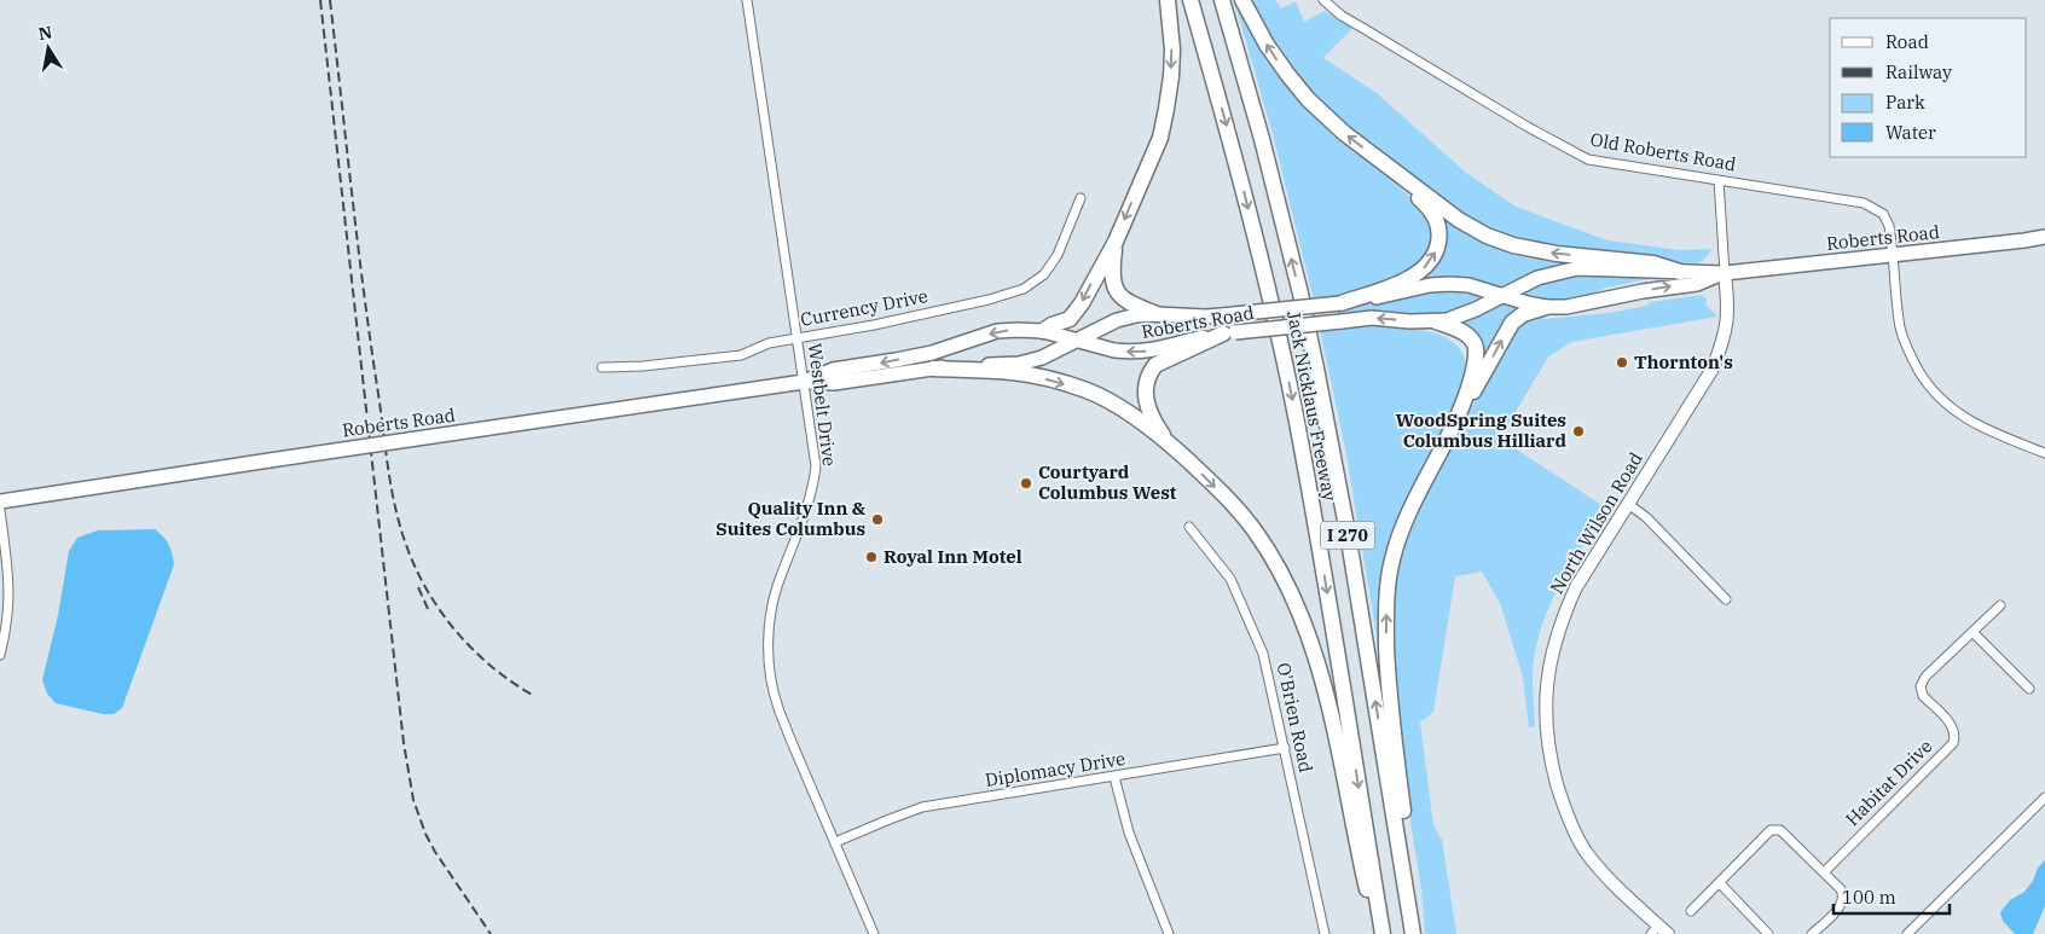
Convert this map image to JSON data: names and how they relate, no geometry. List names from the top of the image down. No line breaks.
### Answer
{"streets":{"highway":["Jack Nicklaus Freeway","I 270"],"main road":["Roberts Road","North Wilson Road"],"street":["Old Roberts Road","Currency Drive","Westbelt Drive","O'Brien Road","Diplomacy Drive","Habitat Drive"]},"crossings":[["Old Roberts Road","Roberts Road"],["Old Roberts Road","North Wilson Road"],["Roberts Road","Westbelt Drive"],["Roberts Road","North Wilson Road"],["Currency Drive","Westbelt Drive"],["Westbelt Drive","Diplomacy Drive"],["O'Brien Road","Diplomacy Drive"]],"places":["Thornton's","WoodSpring Suites Columbus Hilliard","Courtyard Columbus West","Quality Inn & Suites Columbus","Royal Inn Motel"],"legend":["Road","Railway","Park","Water"],"scale_bar":"100 m","north":"top"}
